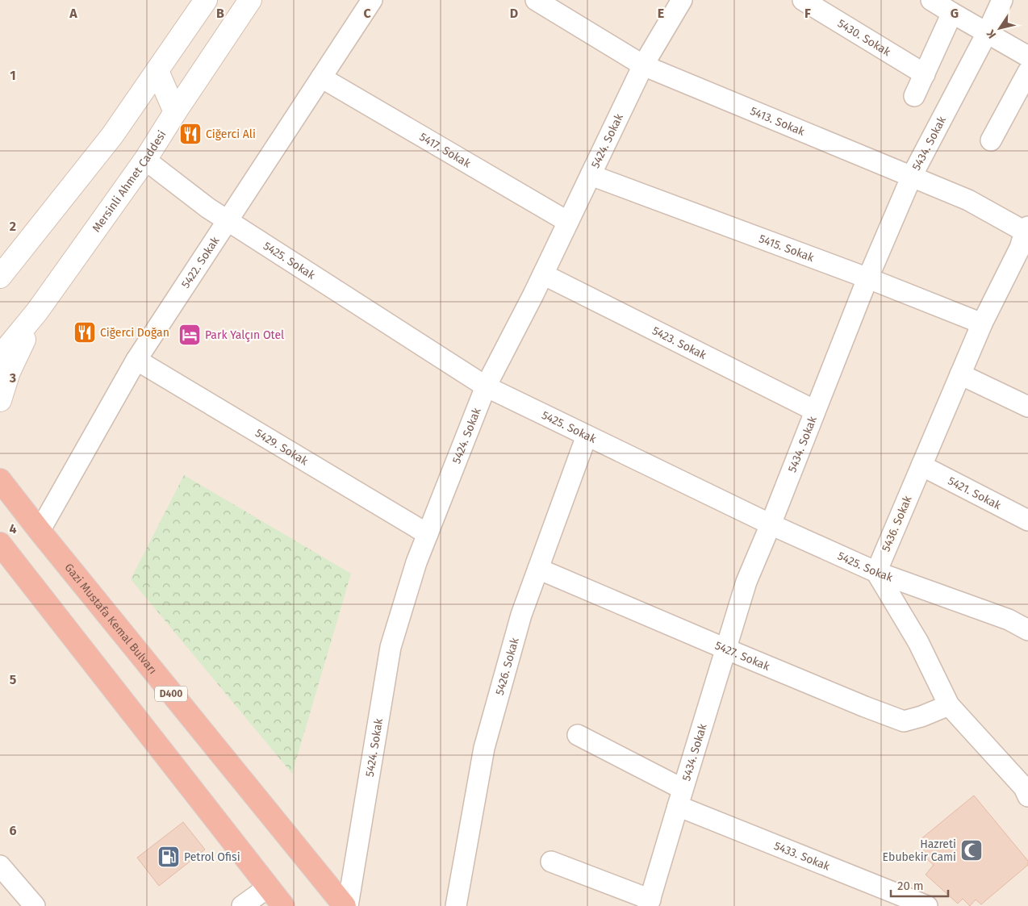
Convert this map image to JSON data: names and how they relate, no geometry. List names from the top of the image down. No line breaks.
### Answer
{"streets":{"highway":["Gazi Mustafa Kemal Bulvarı","D400"],"main road":["Mersinli Ahmet Caddesi"],"street":["5430. Sokak","5413. Sokak","5424. Sokak","5434. Sokak","5417. Sokak","5415. Sokak","5425. Sokak","5422. Sokak","5423. Sokak","5429. Sokak","5421. Sokak","5436. Sokak","5427. Sokak","5426. Sokak","5433. Sokak"]},"crossings":[["5413. Sokak","5424. Sokak"],["5413. Sokak","5434. Sokak"],["5413. Sokak","5436. Sokak"],["5424. Sokak","5417. Sokak"],["5424. Sokak","5415. Sokak"],["5424. Sokak","5425. Sokak"],["5424. Sokak","5423. Sokak"],["5424. Sokak","5429. Sokak"],["5434. Sokak","5415. Sokak"],["5434. Sokak","5425. Sokak"],["5434. Sokak","5423. Sokak"],["5434. Sokak","5427. Sokak"],["5434. Sokak","5433. Sokak"],["5417. Sokak","5422. Sokak"],["Mersinli Ahmet Caddesi","5425. Sokak"],["5415. Sokak","5436. Sokak"],["5425. Sokak","5422. Sokak"],["5425. Sokak","5436. Sokak"],["5425. Sokak","5426. Sokak"],["5422. Sokak","5429. Sokak"],["5422. Sokak","Gazi Mustafa Kemal Bulvarı"],["5421. Sokak","5436. Sokak"],["5427. Sokak","5426. Sokak"]],"places":{"restaurant":["Ciğerci Ali","Ciğerci Doğan"],"hotel":["Park Yalçın Otel"],"mosque":["Hazreti Ebubekir Cami"],"fuel station":["Petrol Ofisi"]},"scale_bar":"20 m","north":"bottom left","grid":{"columns":["A","B","C","D","E","F","G"],"rows":["1","2","3","4","5","6"]}}
